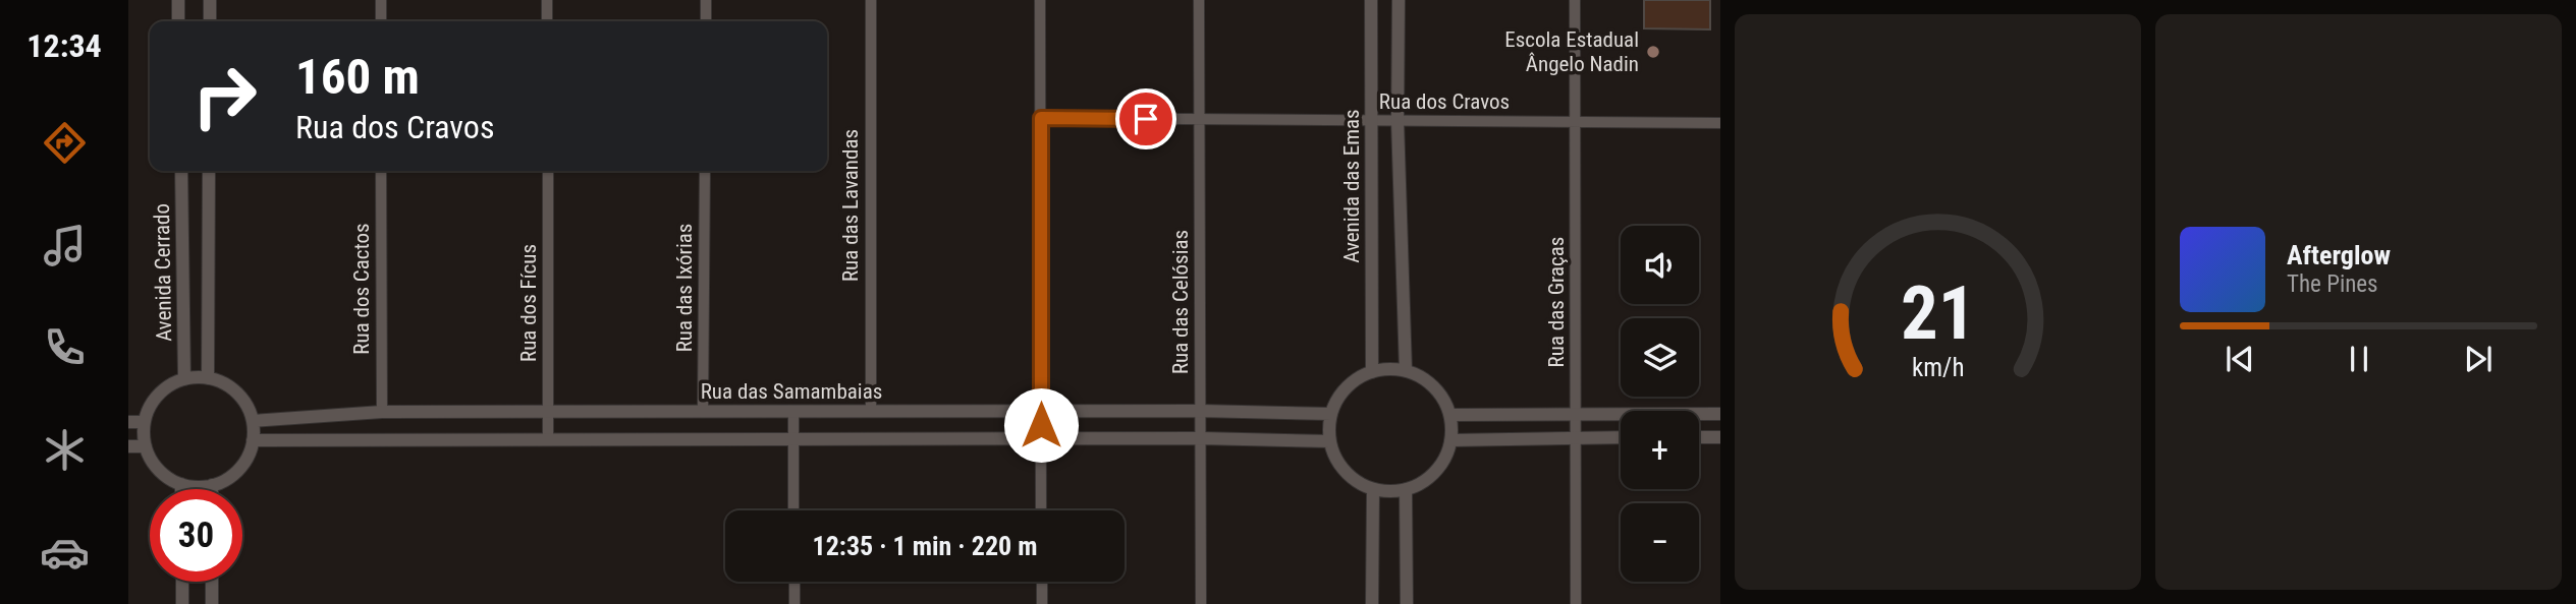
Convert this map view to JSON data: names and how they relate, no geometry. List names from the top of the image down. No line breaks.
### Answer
{"streets":{"street":["Rua dos Cravos","Avenida das Emas","Rua das Lavandas","Avenida Cerrado","Rua das Ixórias","Rua dos Cactos","Rua das Celósias","Rua das Graças","Rua dos Fícus","Rua das Samambaias"]},"crossings":[["Rua dos Cravos","Avenida das Emas"],["Rua dos Cravos","Rua das Celósias"],["Rua dos Cravos","Rua das Graças"],["Avenida das Emas","Rua das Samambaias"],["Rua das Lavandas","Rua das Samambaias"],["Avenida Cerrado","Rua das Samambaias"],["Rua das Ixórias","Rua das Samambaias"],["Rua dos Cactos","Rua das Samambaias"],["Rua das Celósias","Rua das Samambaias"],["Rua dos Fícus","Rua das Samambaias"]],"places":["Escola Estadual Ângelo Nadin"],"page":{"tabs":"12:34","turn":["160 m","Rua dos Cravos"],"map_buttons":["+","−"],"song":["Afterglow","The Pines"],"limit":"30","trip":"12:35 · 1 min · 220 m","gauge":["21","km/h"]}}
